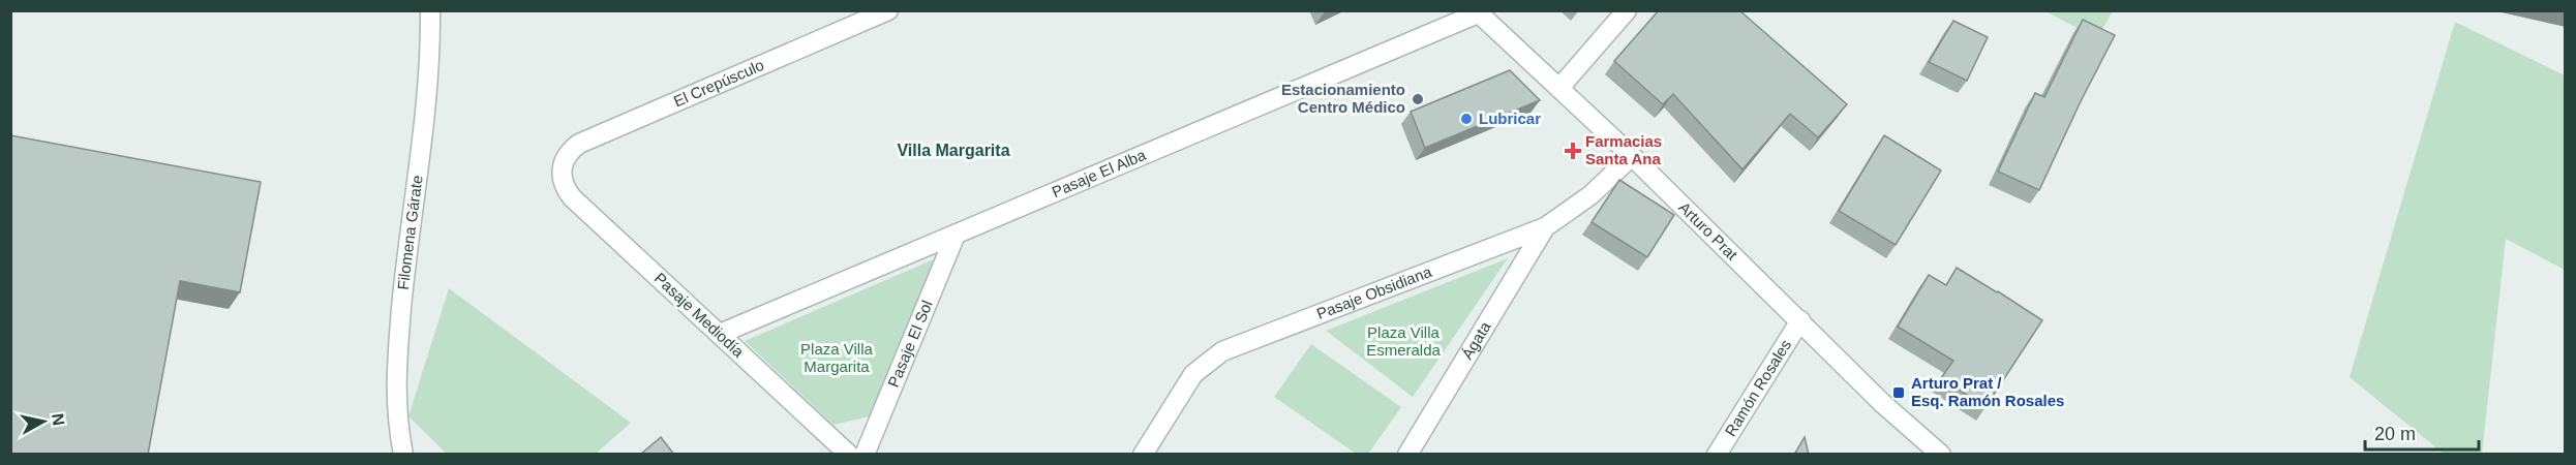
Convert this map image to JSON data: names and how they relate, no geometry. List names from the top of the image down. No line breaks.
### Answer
{"streets":{"street":["El Crepúsculo","Pasaje El Alba","Arturo Prat","Filomena Gárate","Pasaje Obsidiana","Pasaje Mediodía","Ágata","Pasaje El Sol","Ramón Rosales"]},"crossings":[["El Crepúsculo","Pasaje Mediodía"],["Pasaje El Alba","Arturo Prat"],["Pasaje El Alba","Pasaje Mediodía"],["Pasaje El Alba","Pasaje El Sol"],["Arturo Prat","Pasaje Obsidiana"],["Arturo Prat","Ramón Rosales"],["Pasaje Obsidiana","Ágata"]],"districts":["Villa Margarita"],"parks":["Plaza Villa Esmeralda","Plaza Villa Margarita"],"places":{"other":["Estacionamiento Centro Médico","Lubricar"],"health":["Farmacias Santa Ana"],"transit":["Arturo Prat / Esq. Ramón Rosales"]},"scale_bar":"20 m","north":"right"}
